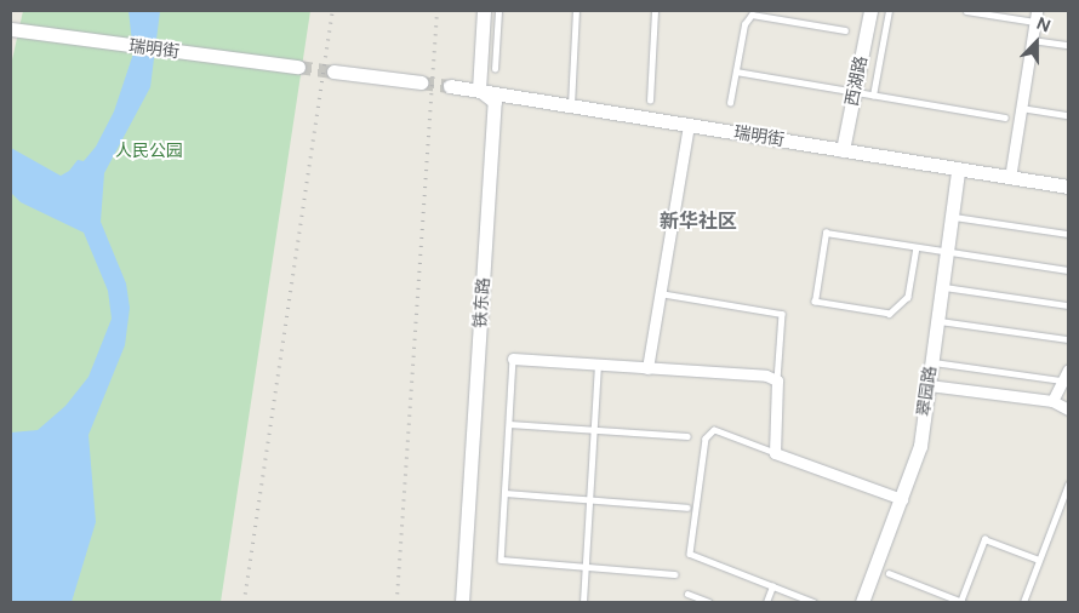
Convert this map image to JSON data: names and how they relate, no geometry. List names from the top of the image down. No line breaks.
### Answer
{"streets":{"street":["瑞明街","西湖路","铁东路","翠园路"]},"crossings":[["瑞明街","西湖路"],["瑞明街","铁东路"],["瑞明街","翠园路"]],"districts":["新华社区"],"parks":["人民公园"],"north":"top"}
